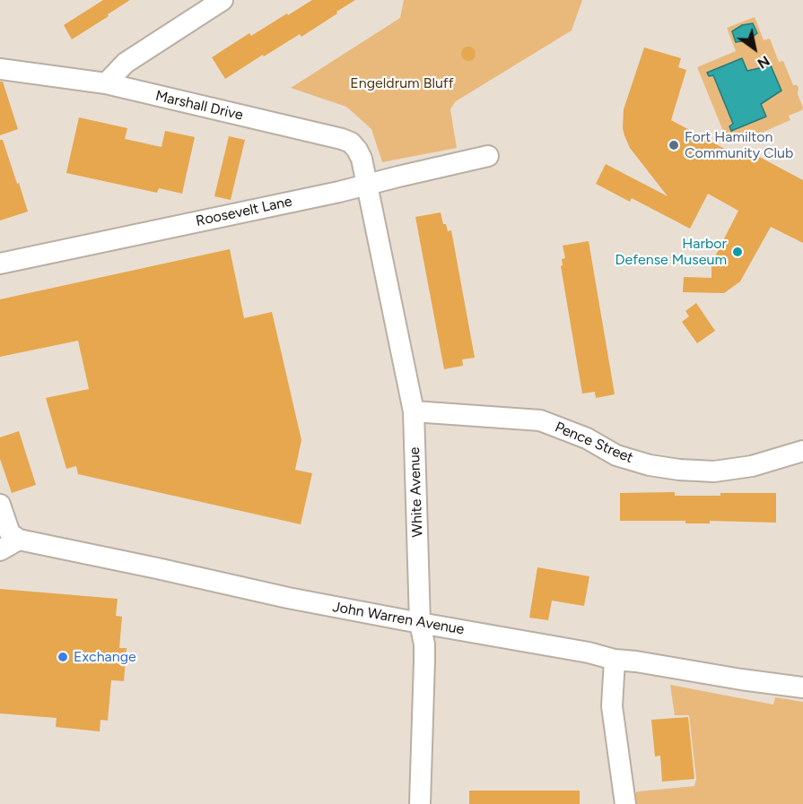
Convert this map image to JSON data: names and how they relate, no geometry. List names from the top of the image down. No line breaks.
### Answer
{"streets":{"street":["Marshall Drive","Roosevelt Lane","Pence Street","White Avenue","John Warren Avenue"]},"crossings":[["Marshall Drive","Roosevelt Lane"],["Marshall Drive","White Avenue"],["Roosevelt Lane","White Avenue"],["Pence Street","White Avenue"],["White Avenue","John Warren Avenue"]],"parks":["Engeldrum Bluff"],"places":["Fort Hamilton Community Club","Harbor Defense Museum","Exchange"],"north":"bottom right"}
